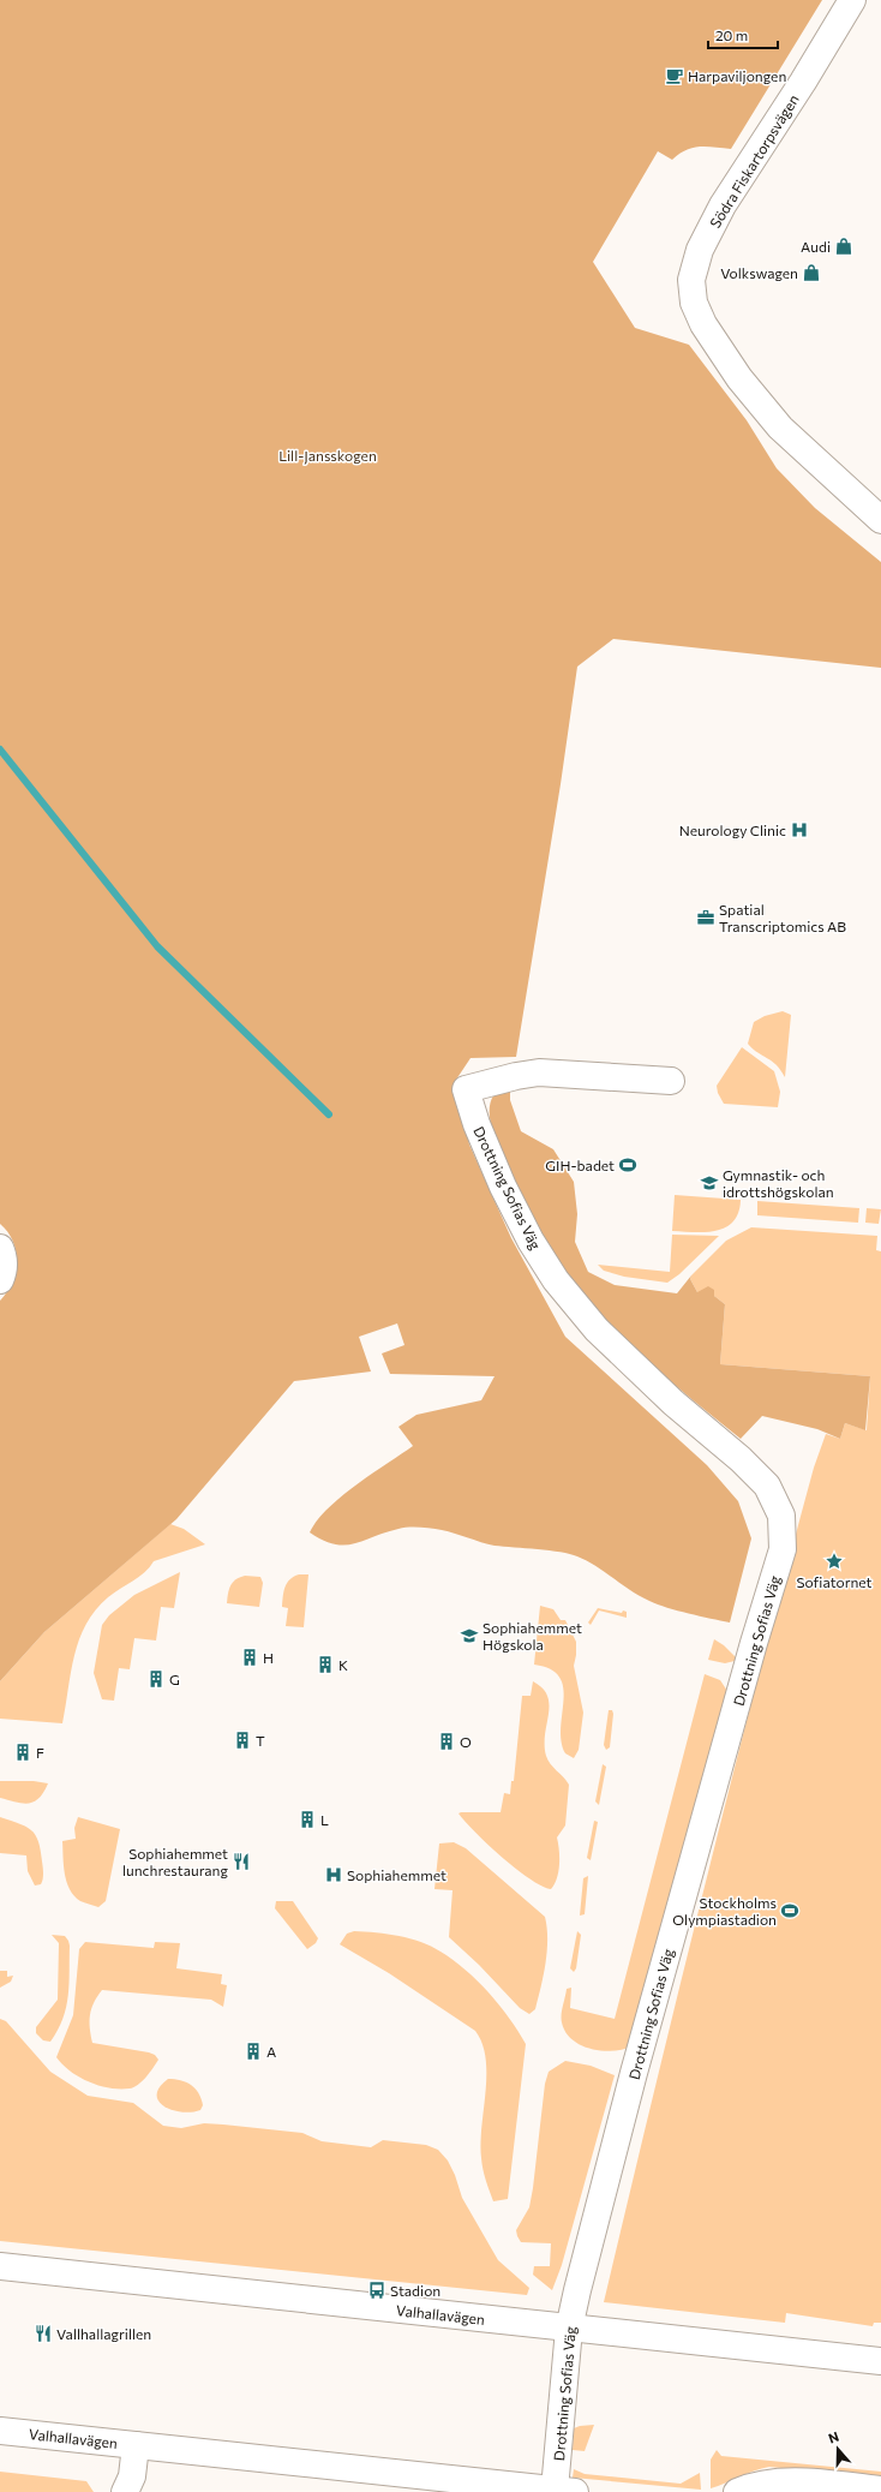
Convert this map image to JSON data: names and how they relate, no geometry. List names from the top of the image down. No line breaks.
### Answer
{"streets":{"street":["Södra Fiskartorpsvägen","Drottning Sofias Väg","Valhallavägen"]},"crossings":[["Drottning Sofias Väg","Valhallavägen"]],"parks":["Lill-Jansskogen"],"places":{"cafe":["Harpaviljongen"],"shop":["Audi","Volkswagen"],"hospital":["Neurology Clinic","Sophiahemmet"],"office":["Spatial Transcriptomics AB"],"sports":["GIH-badet","Stockholms Olympiastadion"],"school or university":["Gymnastik- och idrottshögskolan","Sophiahemmet Högskola"],"place":["Sofiatornet"],"building":["H","K","G","T","O","F","L","A"],"restaurant":["Sophiahemmet lunchrestaurang","Vallhallagrillen"],"bus stop":["Stadion"]},"scale_bar":"20 m","north":"top"}
